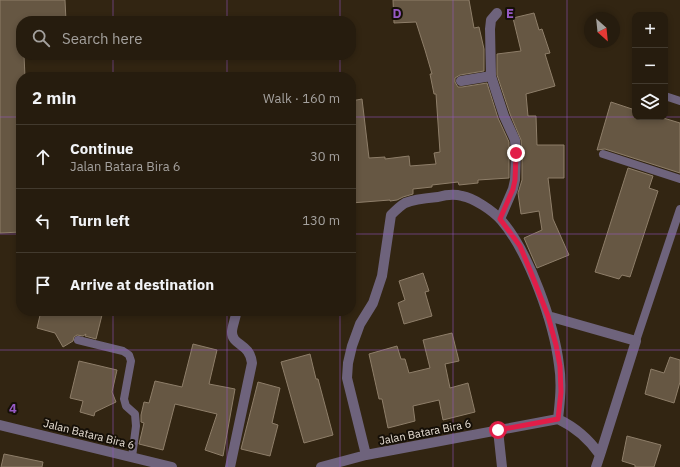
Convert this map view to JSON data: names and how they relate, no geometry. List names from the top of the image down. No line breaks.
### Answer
{"streets":{"street":["Jalan Batara Bira 6"]},"north":"bottom right","page":{"map_buttons":["+","−"],"search":"Search here","heading":["2 min","Walk · 160 m"],"list":[["Continue","Jalan Batara Bira 6","30 m"],["Turn left","130 m"],"Arrive at destination"]},"grid":{"columns":["D","E"],"rows":["4"]}}
